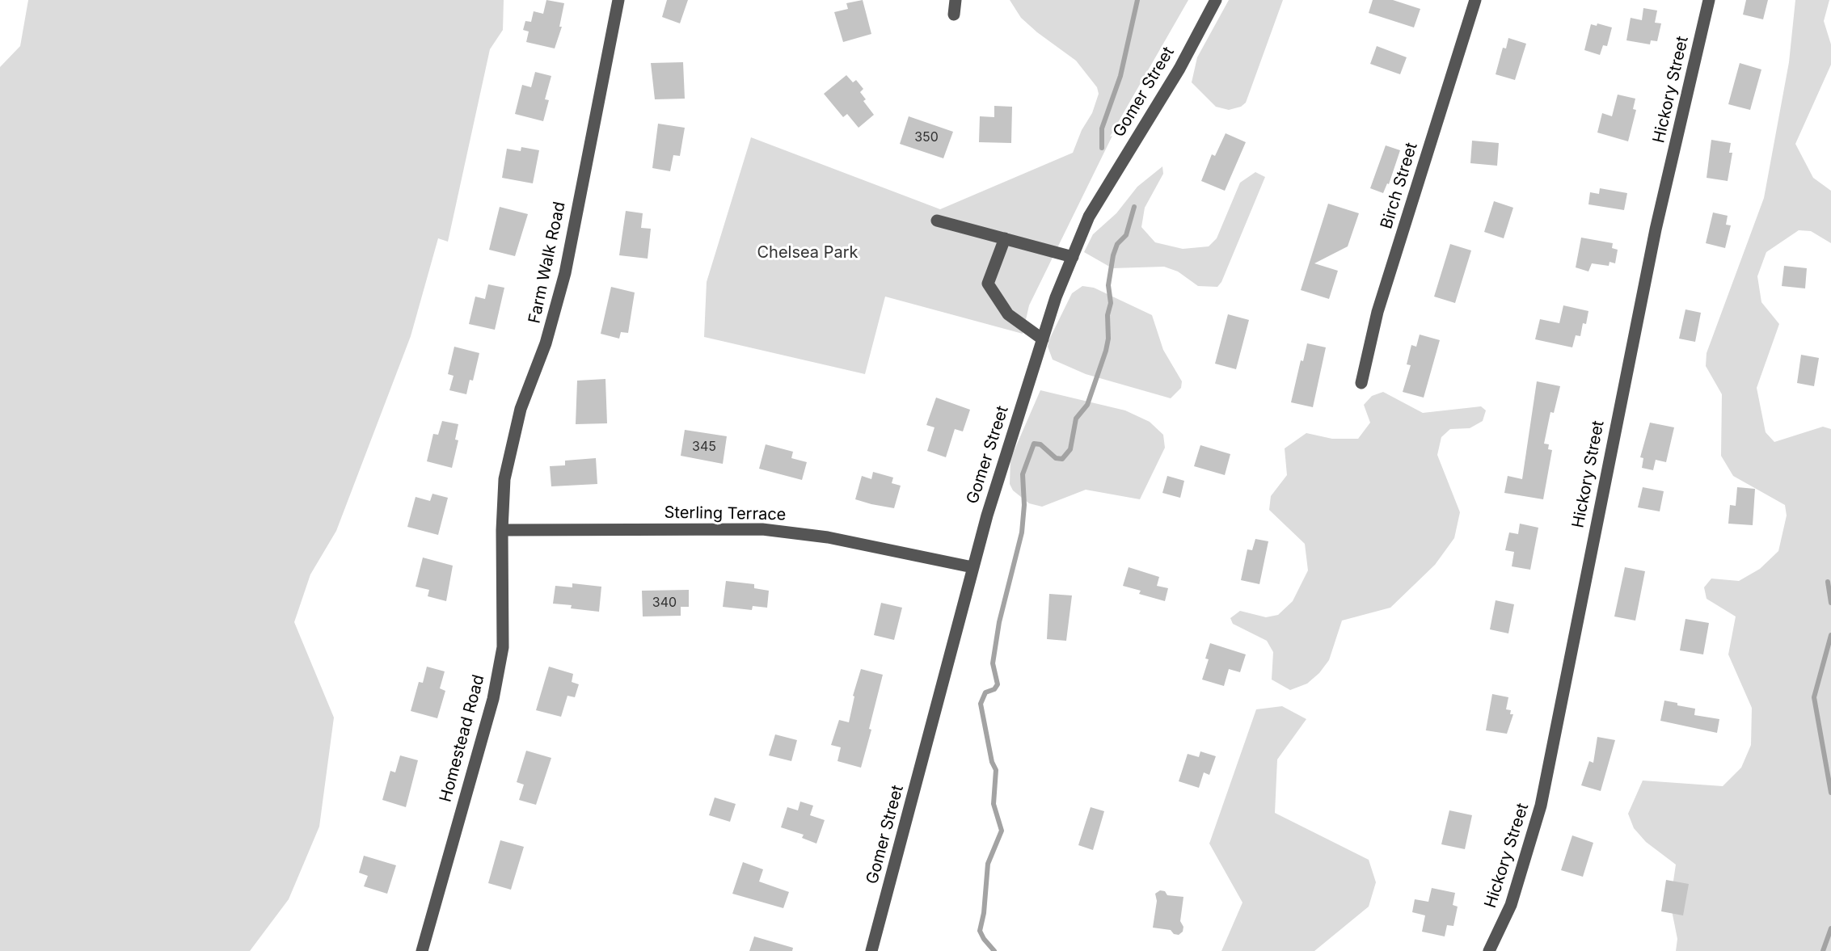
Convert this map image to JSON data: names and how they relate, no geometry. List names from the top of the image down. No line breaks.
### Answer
{"streets":{"street":["Hickory Street","Gomer Street","Birch Street","Farm Walk Road","Sterling Terrace","Homestead Road"]},"crossings":[["Gomer Street","Sterling Terrace"],["Farm Walk Road","Sterling Terrace"],["Farm Walk Road","Homestead Road"],["Sterling Terrace","Homestead Road"]],"parks":["Chelsea Park"],"house_numbers":["350","345","340"]}
